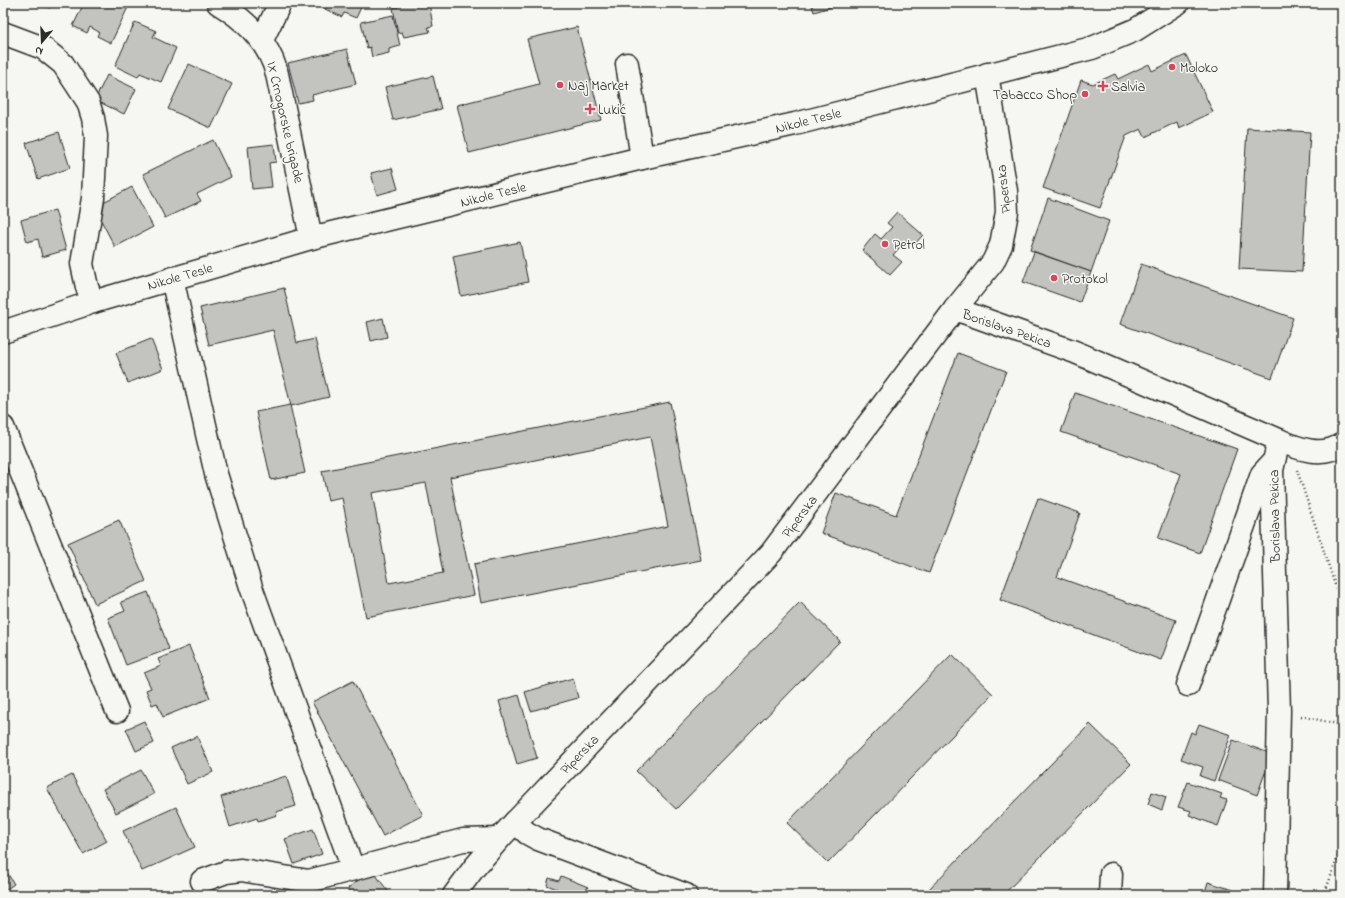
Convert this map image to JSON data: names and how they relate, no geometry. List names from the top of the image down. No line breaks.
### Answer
{"streets":{"street":["Nikole Tesle","IX Crnogorske brigade","Piperska","Borislava Pekica"]},"crossings":[["Nikole Tesle","IX Crnogorske brigade"],["Nikole Tesle","Piperska"],["Piperska","Borislava Pekica"]],"places":{"other":["Moloko","Naj Market","Tabacco Shop","Petrol","Protokol"],"health":["Salvia","Lukić"]},"north":"bottom"}
